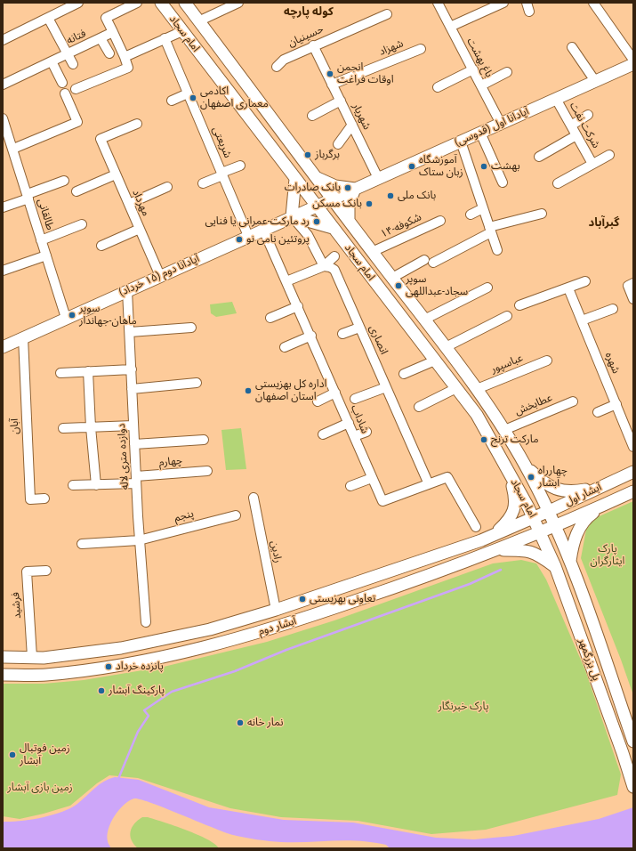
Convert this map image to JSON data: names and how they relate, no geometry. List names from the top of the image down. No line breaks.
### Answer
{"streets":{"main road":["امام سجاد","آپادانا اول (قدوسی)","آپادانا دوم (۱۵ خرداد)","آبشار اول","آبشار دوم","پل بزرگمهر"],"street":["حسینیان","فتانه","شهزاد","باغ بهشت","شهریار","شرکت نفت","شریعتی","مهرداد","طالقانی","۱۴-شکوفه","انصاری","شهره","عباسپور","عطابخش","شاداب","آبان","دوازده متری لاله","چهارم","پنجم","رادین","فرشید"]},"crossings":[["امام سجاد","آپادانا اول (قدوسی)"],["امام سجاد","۱۴-شکوفه"],["امام سجاد","آپادانا دوم (۱۵ خرداد)"],["امام سجاد","عباسپور"],["امام سجاد","عطابخش"],["امام سجاد","آبشار اول"],["امام سجاد","آبشار دوم"],["امام سجاد","پل بزرگمهر"],["حسینیان","شهریار"],["شهزاد","شهریار"],["باغ بهشت","آپادانا اول (قدوسی)"],["شهریار","آپادانا اول (قدوسی)"],["شرکت نفت","آپادانا اول (قدوسی)"],["آپادانا اول (قدوسی)","آپادانا دوم (۱۵ خرداد)"],["شریعتی","آپادانا دوم (۱۵ خرداد)"],["مهرداد","آپادانا دوم (۱۵ خرداد)"],["طالقانی","آپادانا دوم (۱۵ خرداد)"],["آپادانا دوم (۱۵ خرداد)","انصاری"],["آپادانا دوم (۱۵ خرداد)","شاداب"],["آپادانا دوم (۱۵ خرداد)","آبان"],["آپادانا دوم (۱۵ خرداد)","دوازده متری لاله"],["انصاری","شاداب"],["دوازده متری لاله","چهارم"],["دوازده متری لاله","پنجم"],["آبشار اول","آبشار دوم"],["آبشار اول","پل بزرگمهر"],["رادین","آبشار دوم"],["فرشید","آبشار دوم"],["آبشار دوم","پل بزرگمهر"]],"districts":["کوله پارچه","گبرآباد"],"parks":["پارک ایثارگران","پارک خبرنگار","زمین بازی آبشار"],"places":["انجمن اوقات فراغت","اکادمی معماری اصفهان","برگرباز","آموزشگاه زبان ستاک","بهشت","بانک صادرات","بانک ملی","بانک مسکن","رد مارکت-عمرانی یا فنایی","پروتئین نامی نو","سوپر سجاد-عبداللهی","سوپر ماهان-جهاندار","اداره کل بهزیستی استان اصفهان","مارکت ترنج","چهارراه آبشار","تعاونی بهزیستی","پانزده خرداد","پارکینگ آبشار","نمار خانه","زمین فوتبال آبشار"]}
